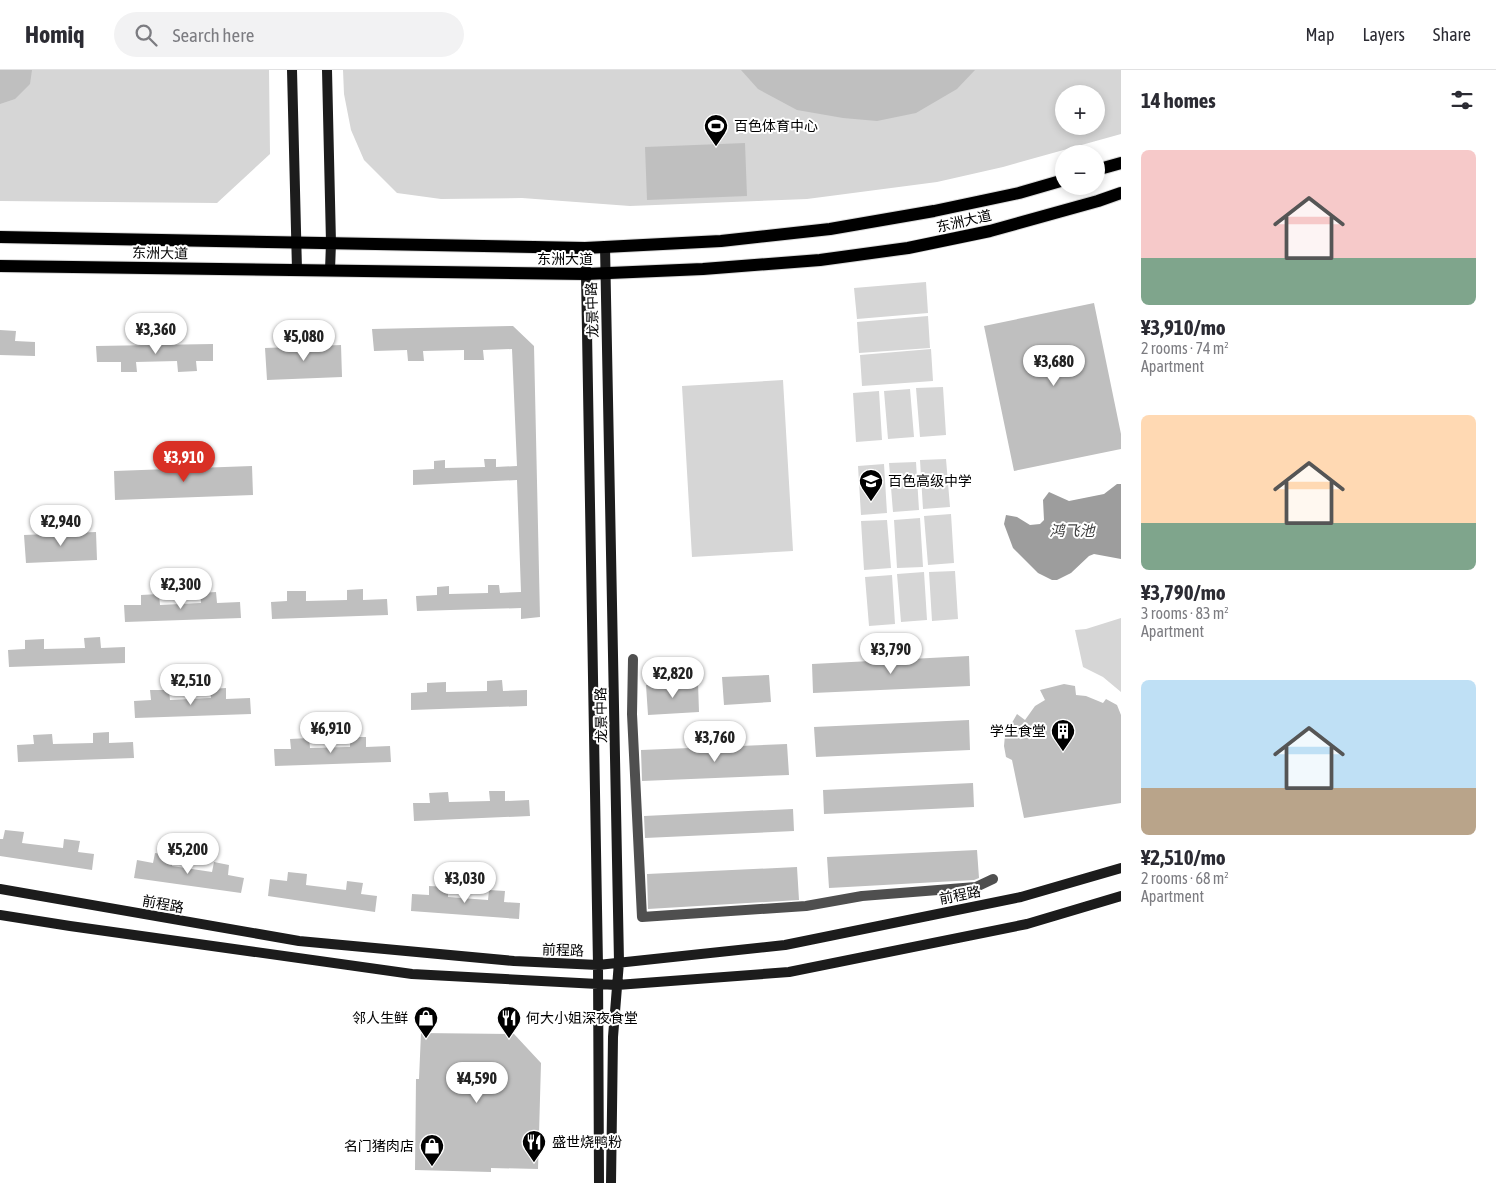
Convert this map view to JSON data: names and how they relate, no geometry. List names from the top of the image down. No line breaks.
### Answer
{"streets":{"main road":["东洲大道"],"street":["龙景中路","前程路"]},"crossings":[["东洲大道","龙景中路"],["龙景中路","前程路"]],"water":["鸿飞池"],"places":{"sports":["百色体育中心"],"school or university":["百色高级中学"],"building":["学生食堂"],"shop":["邻人生鲜","名门猪肉店"],"restaurant":["何大小姐深夜食堂","盛世烧鸭粉"]},"page":{"header":"Homiq","search":"Search here","nav":["Map","Layers","Share"],"heading":"14 homes","map_buttons":["+","−"],"list":[{"name":"¥3,910/mo","note":"2 rooms · 74 m² · Apartment"},{"name":"¥3,790/mo","note":"3 rooms · 83 m² · Apartment"},{"name":"¥2,510/mo","note":"2 rooms · 68 m² · Apartment"}],"price":["¥3,360","¥5,080","¥3,680","¥3,910","¥2,940","¥2,300","¥3,790","¥2,820","¥2,510","¥6,910","¥3,760","¥5,200","¥3,030","¥4,590"]}}
